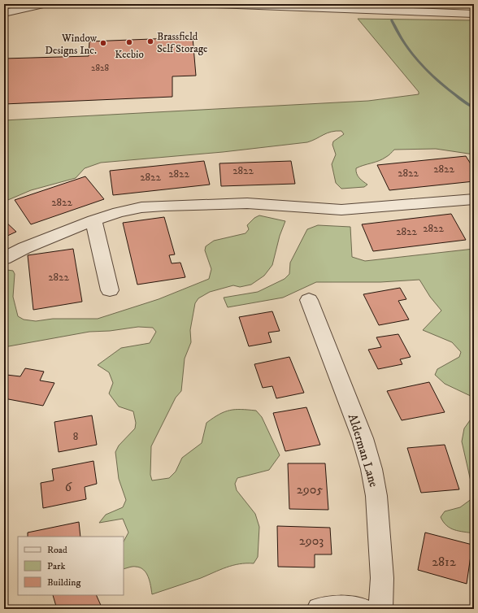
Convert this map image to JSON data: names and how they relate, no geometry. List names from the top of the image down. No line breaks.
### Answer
{"streets":{"street":["Alderman Lane"]},"places":["Brassfield Self Storage","Keebio","Window Designs Inc."],"house_numbers":["2828","2822","2822","2822","2822","2822","2822","2822","2822","2822","8","6","2905","2903","2812"],"legend":["Road","Park","Building"]}
